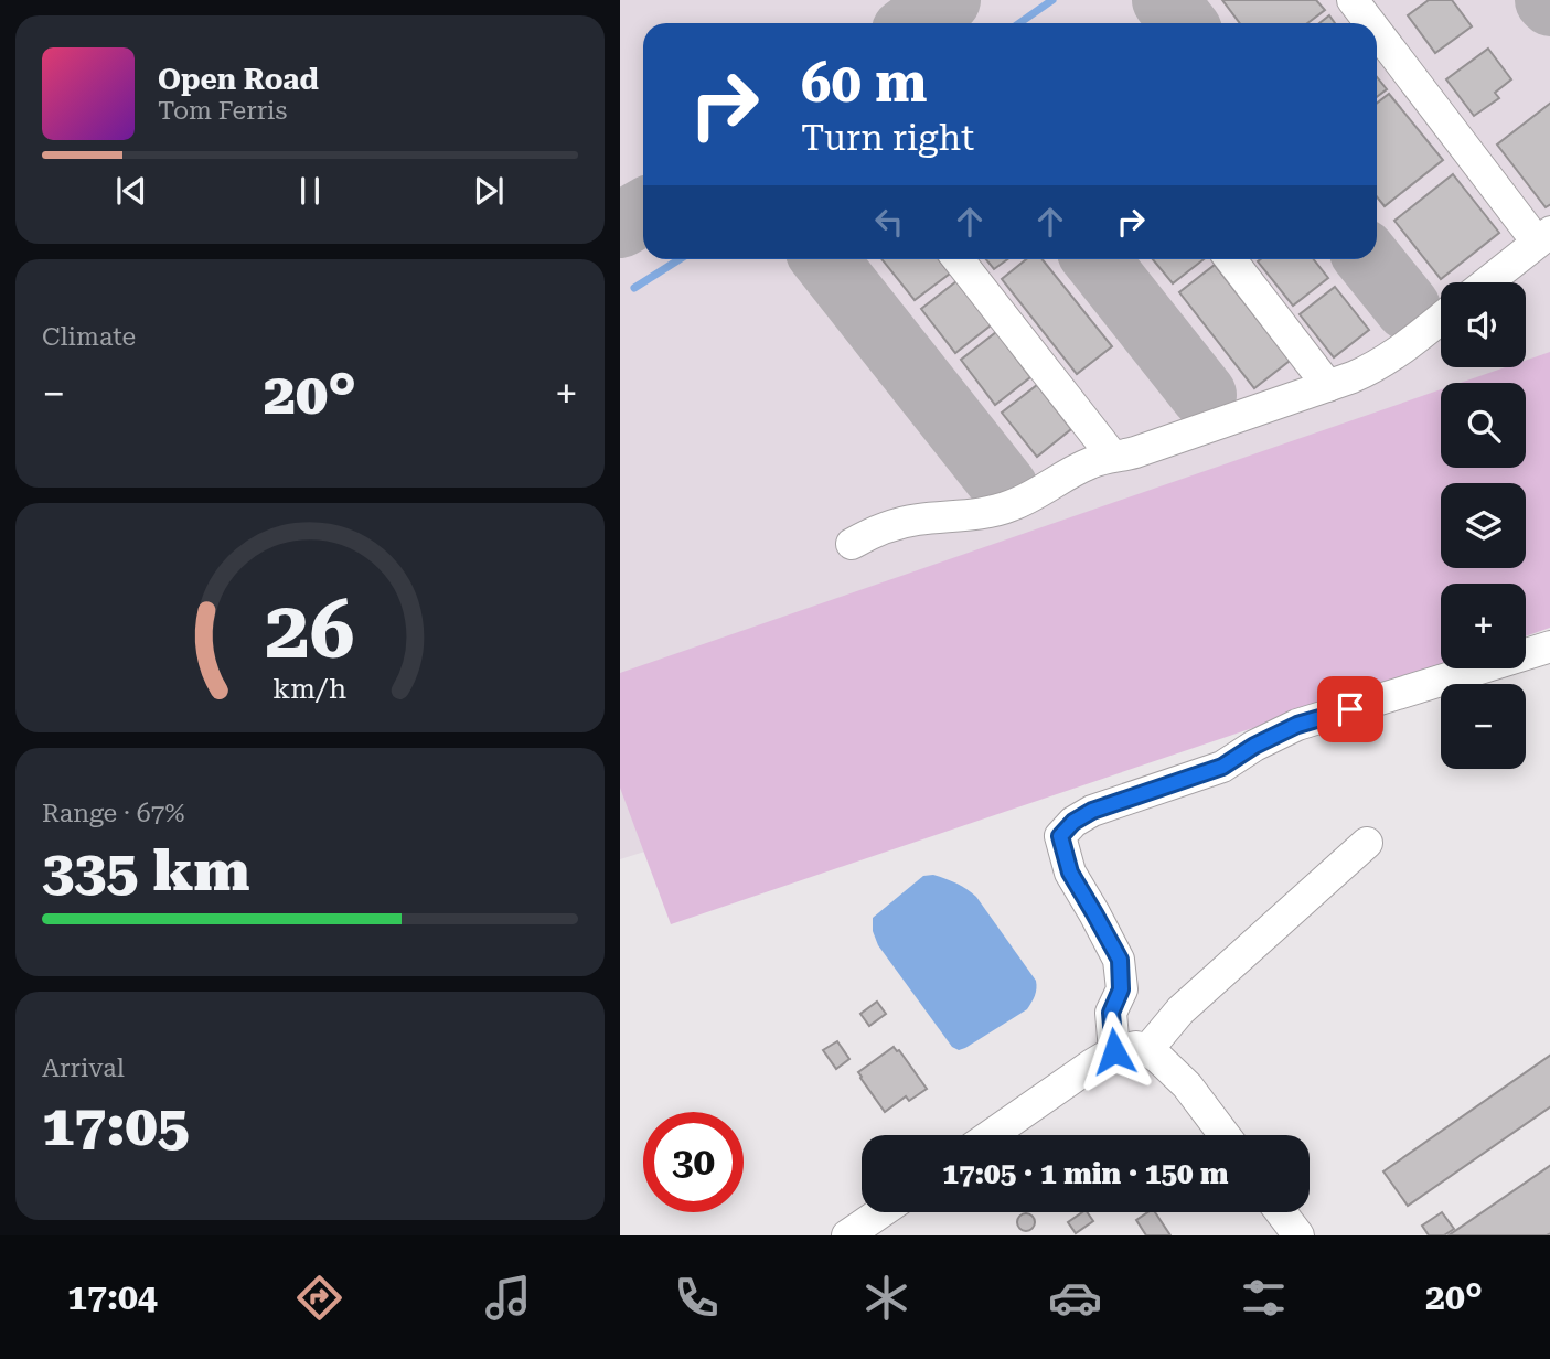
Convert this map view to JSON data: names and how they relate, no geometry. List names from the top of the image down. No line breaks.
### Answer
{"page":{"turn":["60 m","Turn right"],"song":["Open Road","Tom Ferris"],"tile":["Climate",["Range · 67%","335 km"],["Arrival","17:05"]],"map_buttons":["+","−"],"heat":["−","20°","+"],"limit":"30","trip":"17:05 · 1 min · 150 m","tabs":["17:04","20°"],"gauge":["26","km/h"]}}
